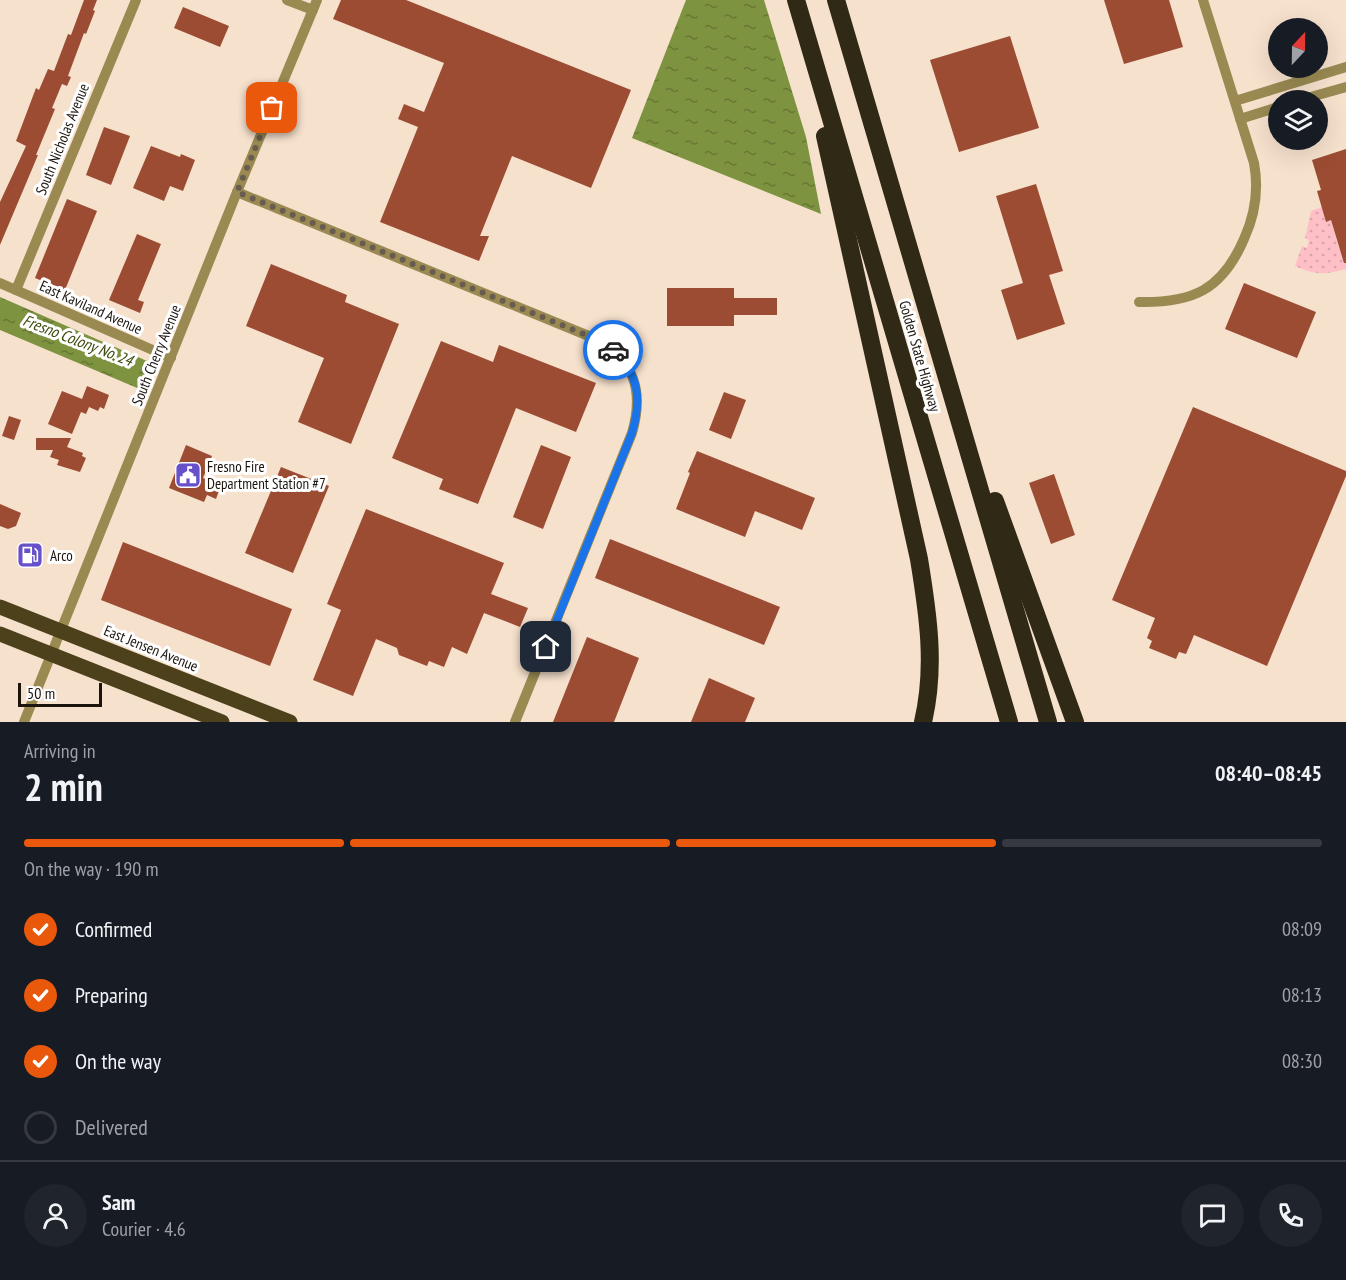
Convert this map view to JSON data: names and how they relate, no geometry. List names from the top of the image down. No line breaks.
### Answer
{"streets":{"highway":["Golden State Highway"],"main road":["East Jensen Avenue"],"street":["South Nicholas Avenue","East Kaviland Avenue","South Cherry Avenue"]},"crossings":[["South Nicholas Avenue","East Kaviland Avenue"],["East Kaviland Avenue","South Cherry Avenue"],["South Cherry Avenue","East Jensen Avenue"]],"water":["Fresno Colony No. 24"],"places":{"public building":["Fresno Fire Department Station #7"],"fuel station":["Arco"]},"scale_bar":"50 m","north":"top","page":{"scale":"50 m","heading":["2 min","Arriving in","08:40–08:45"],"panel":["Sam","Courier · 4.6"],"bar":"On the way · 190 m","list":[["Confirmed","08:09"],["Preparing","08:13"],["On the way","08:30"],"Delivered"]}}
